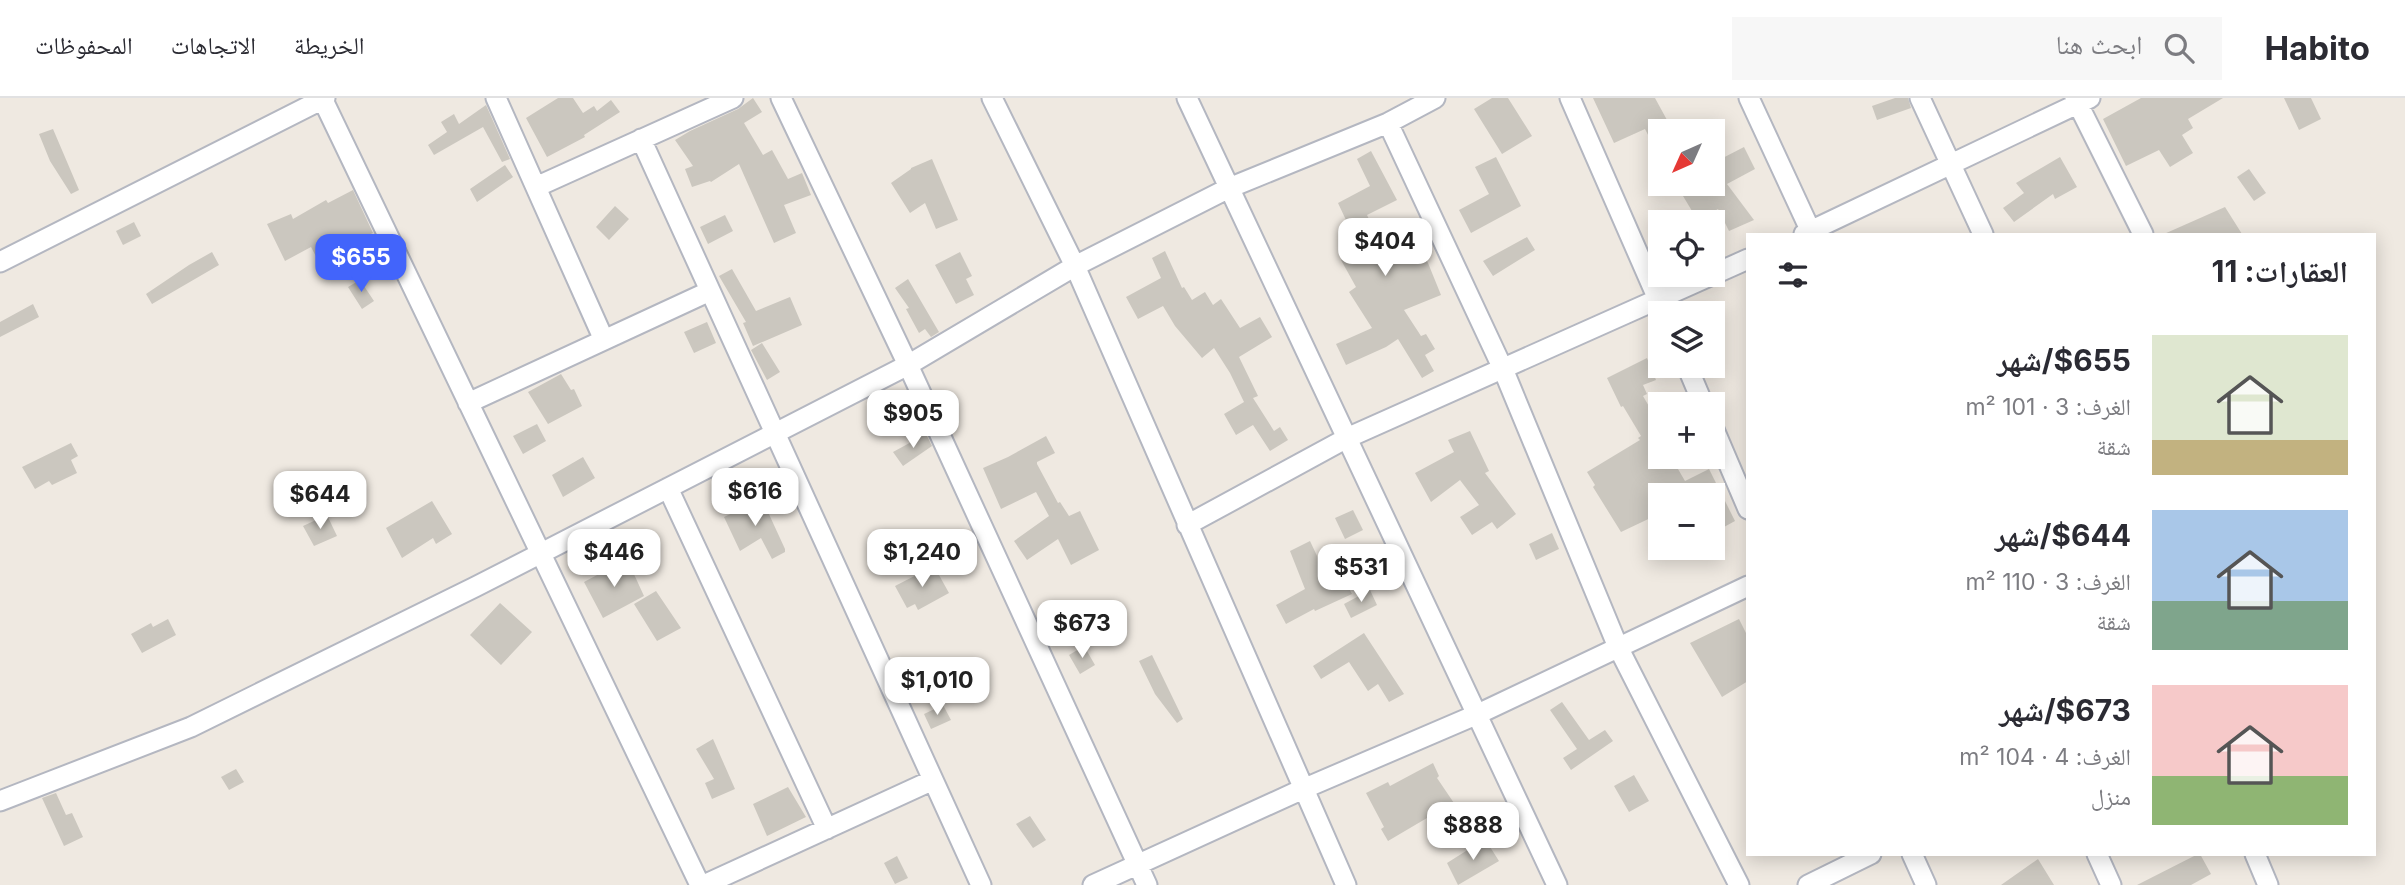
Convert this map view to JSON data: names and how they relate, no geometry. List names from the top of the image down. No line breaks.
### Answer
{"north":"bottom left","page":{"header":"Habito","search":"ابحث هنا","nav":["الخريطة","الاتجاهات","المحفوظات"],"map_buttons":["+","−"],"price":["$404","$655","$905","$616","$644","$446","$1,240","$531","$673","$1,010","$888"],"heading":"العقارات: 11","list":[{"name":"$655/شهر","note":"الغرف: 3 · 101 m² · شقة"},{"name":"$644/شهر","note":"الغرف: 3 · 110 m² · شقة"},{"name":"$673/شهر","note":"الغرف: 4 · 104 m² · منزل"}]}}
